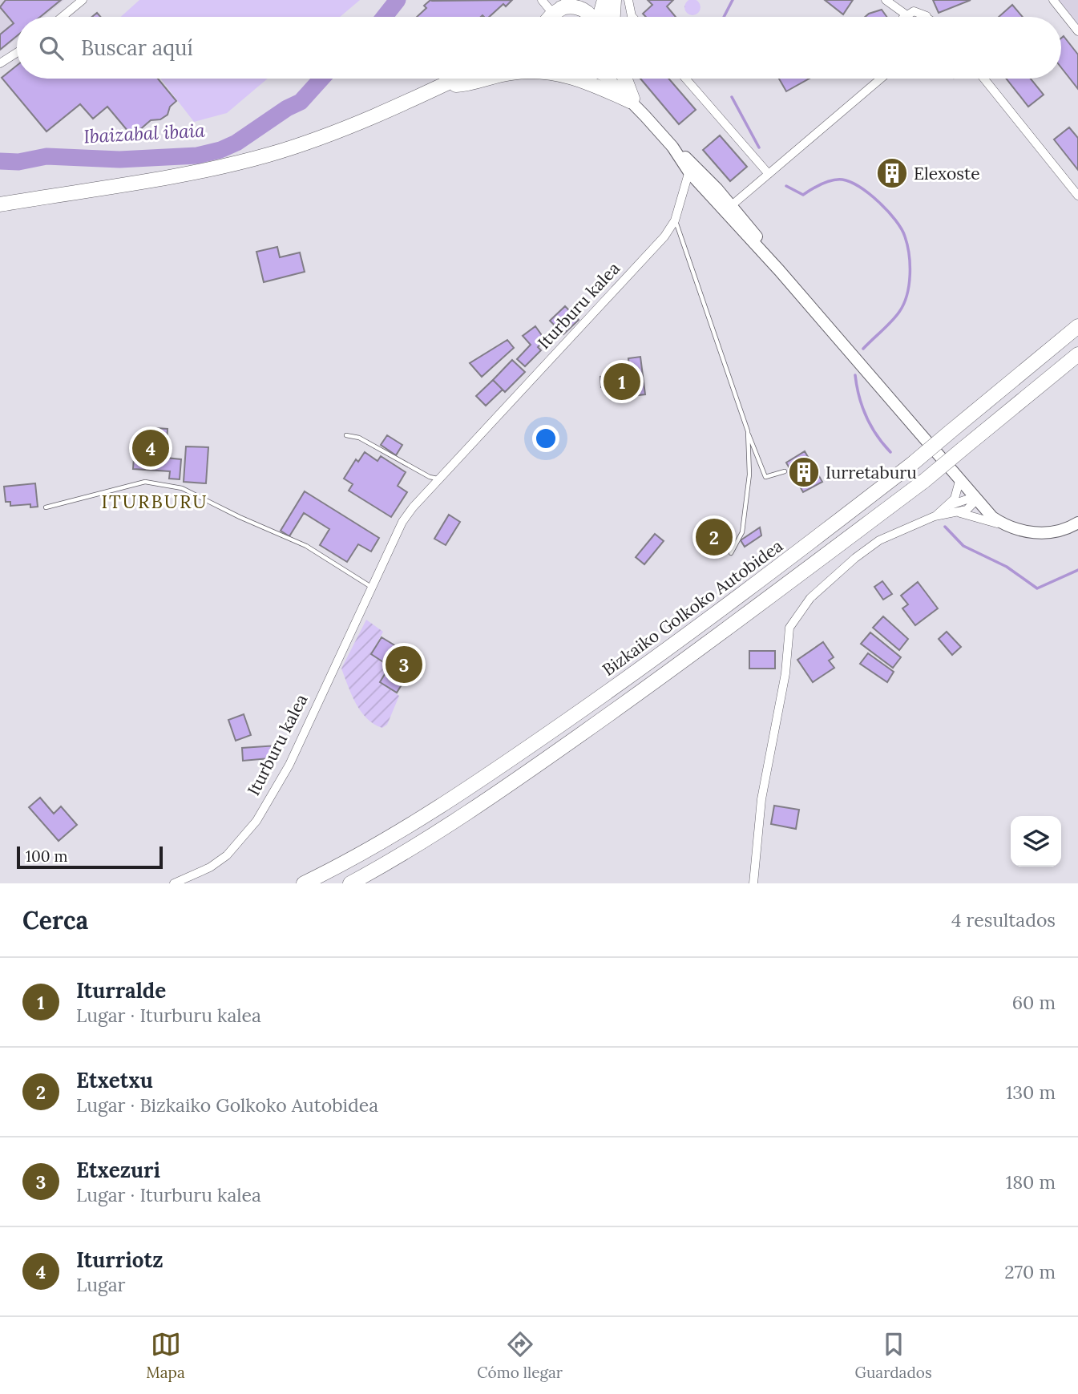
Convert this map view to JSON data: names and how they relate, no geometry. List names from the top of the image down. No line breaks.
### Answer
{"streets":{"highway":["Bizkaiko Golkoko Autobidea"],"street":["Iturburu kalea"]},"districts":["ITURBURU"],"water":["Ibaizabal ibaia"],"places":{"building":["Elexoste","Iurretaburu"]},"scale_bar":"100 m","page":{"search":"Buscar aquí","pins":["1","4","2","3"],"scale":"100 m","heading":["Cerca","4 resultados"],"list":[{"mark":"1","name":"Iturralde","note":"Lugar · Iturburu kalea","value":"60 m"},{"mark":"2","name":"Etxetxu","note":"Lugar · Bizkaiko Golkoko Autobidea","value":"130 m"},{"mark":"3","name":"Etxezuri","note":"Lugar · Iturburu kalea","value":"180 m"},{"mark":"4","name":"Iturriotz","note":"Lugar","value":"270 m"}],"nav":["Mapa","Cómo llegar","Guardados"]}}
